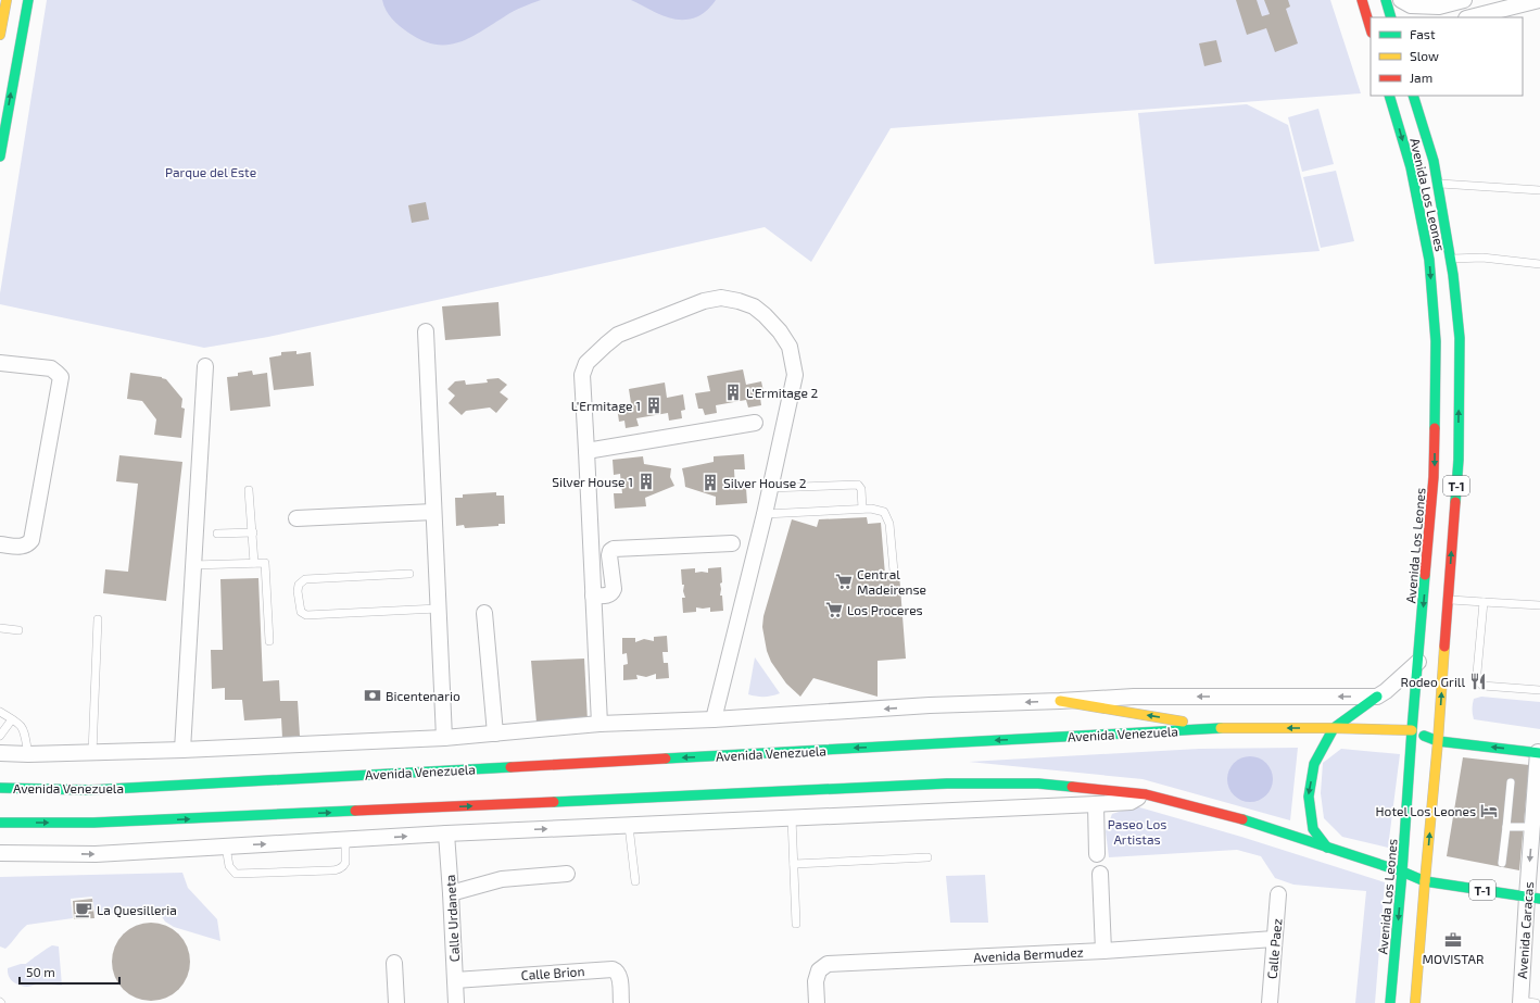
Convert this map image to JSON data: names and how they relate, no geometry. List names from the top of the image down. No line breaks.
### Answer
{"streets":{"street":["Avenida Los Leones","T-1","Avenida Venezuela","Calle Urdaneta","Avenida Caracas","Calle Paez","Avenida Bermudez","Calle Brion"]},"crossings":[["Avenida Los Leones","T-1"],["Avenida Los Leones","Avenida Venezuela"],["T-1","Avenida Caracas"],["Avenida Venezuela","Avenida Caracas"],["Calle Urdaneta","Calle Brion"],["Calle Paez","Avenida Bermudez"]],"parks":["Parque del Este","Paseo Los Artistas"],"places":{"building":["L'Ermitage 2","L'Ermitage 1","Silver House 1","Silver House 2"],"supermarket":["Central Madeirense","Los Proceres"],"restaurant":["Rodeo Grill"],"bank":["Bicentenario"],"hotel":["Hotel Los Leones"],"cafe":["La Quesilleria"],"office":["MOVISTAR"]},"legend":["Fast","Slow","Jam"],"scale_bar":"50 m"}
